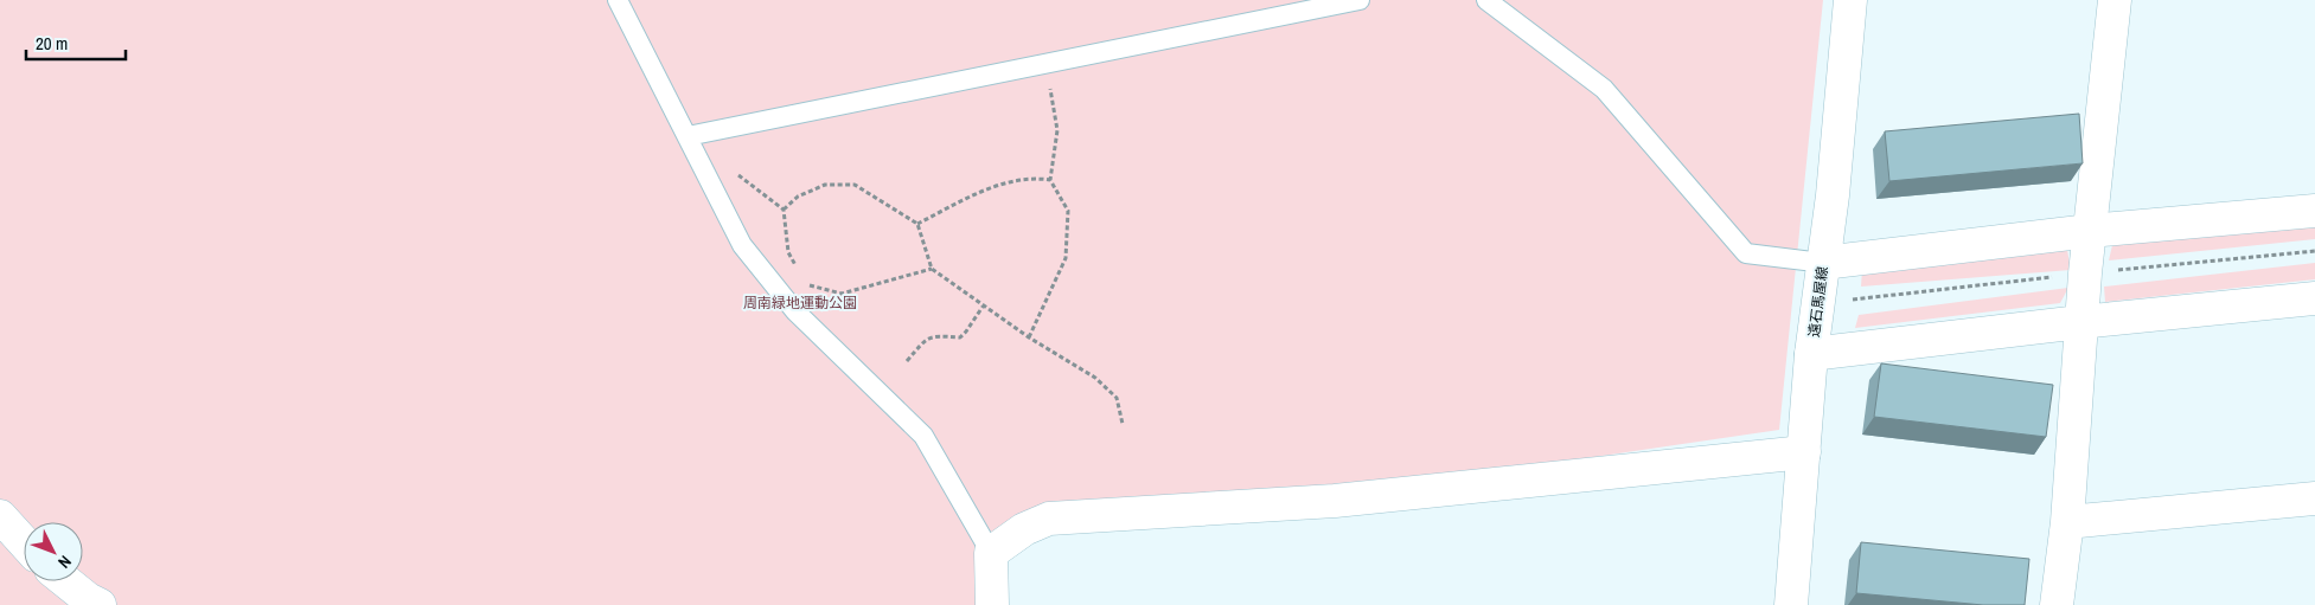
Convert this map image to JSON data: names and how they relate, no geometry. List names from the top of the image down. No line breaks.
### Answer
{"streets":{"street":["遠石馬屋線"]},"parks":["周南緑地運動公園"],"scale_bar":"20 m","north":"bottom right"}
